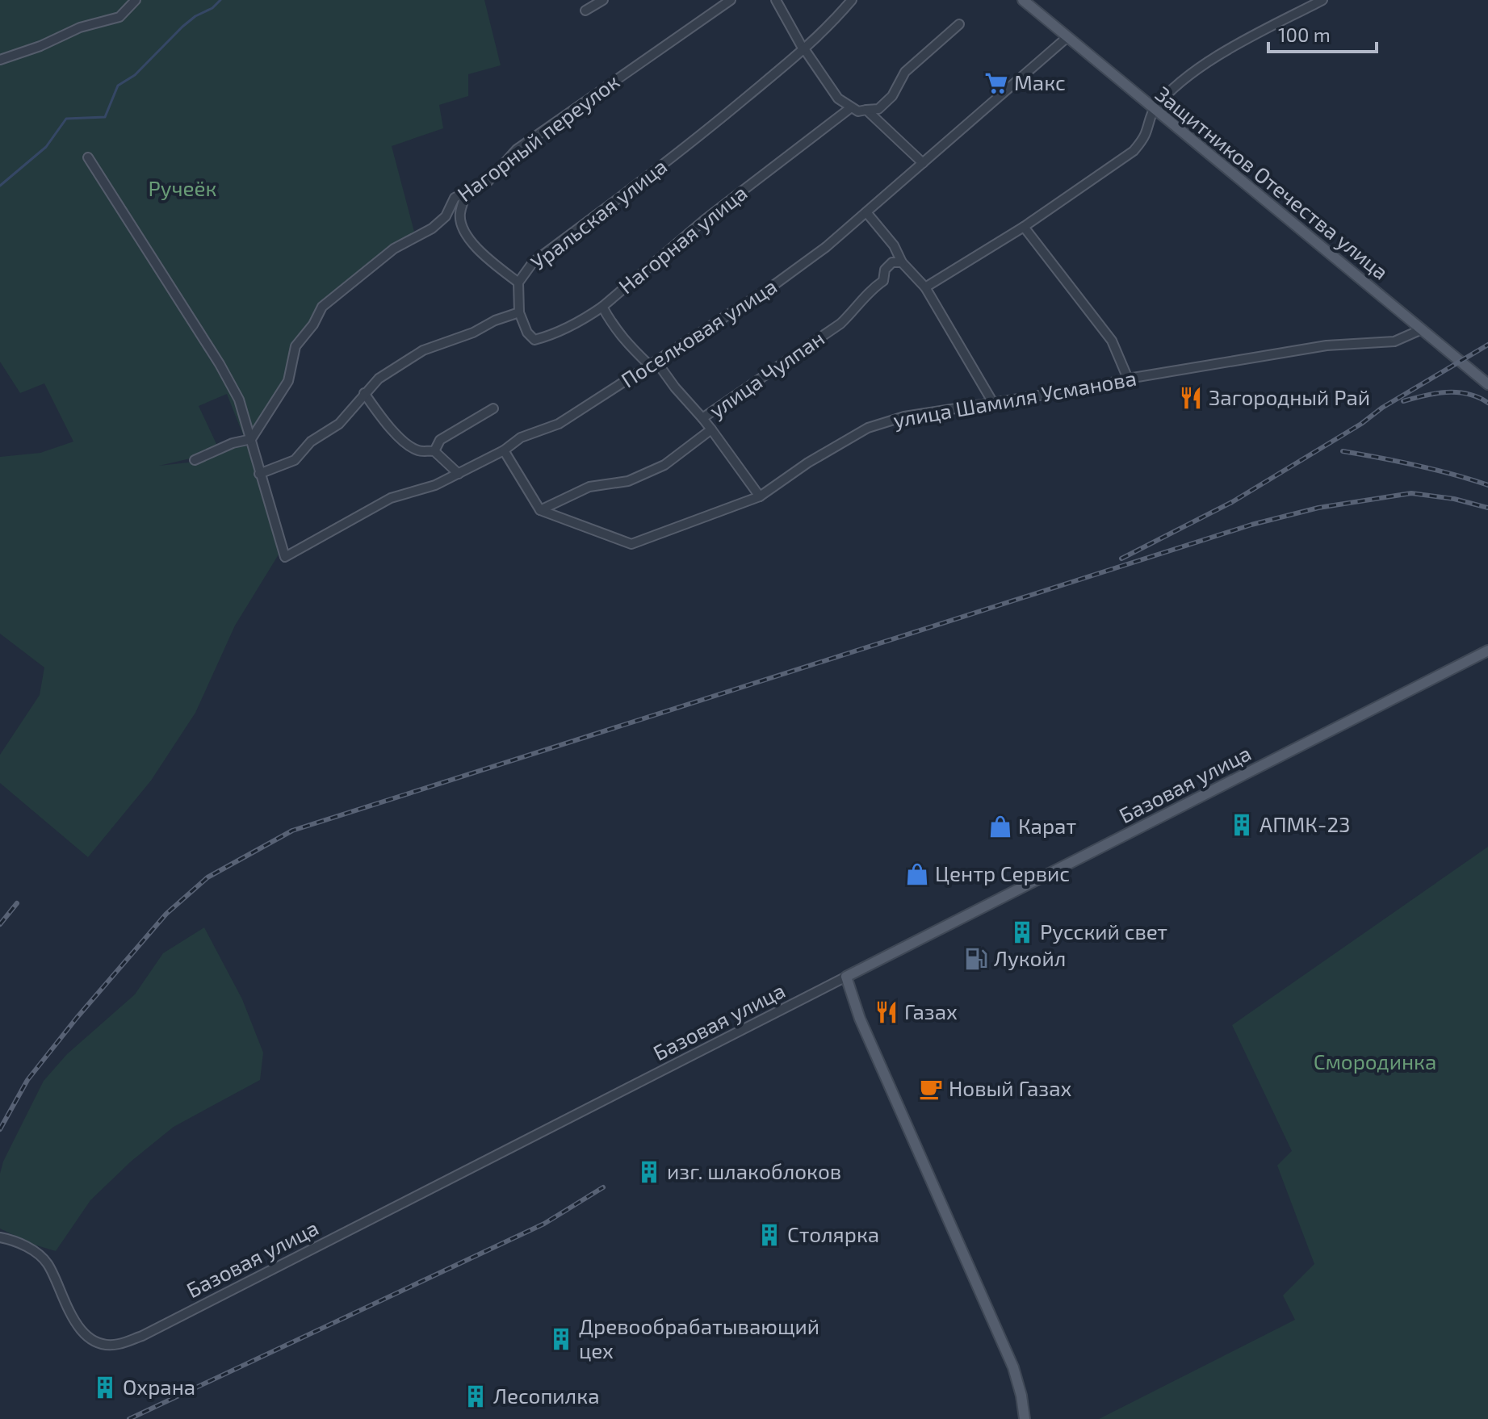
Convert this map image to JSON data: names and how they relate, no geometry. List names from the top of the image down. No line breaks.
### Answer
{"streets":{"main road":["Защитников Отечества улица","Базовая улица"],"street":["Нагорный переулок","Уральская улица","Нагорная улица","Поселковая улица","улица Чулпан","улица Шамиля Усманова"]},"crossings":[["Защитников Отечества улица","Поселковая улица"],["Защитников Отечества улица","улица Шамиля Усманова"],["Уральская улица","Нагорная улица"],["улица Чулпан","улица Шамиля Усманова"]],"parks":["Ручеёк","Смородинка"],"places":{"supermarket":["Макс"],"restaurant":["Загородный Рай","Газах"],"building":["АПМК-23","Русский свет","изг. шлакоблоков","Столярка","Древообрабатывающий цех","Охрана","Лесопилка"],"shop":["Карат","Центр Сервис"],"fuel station":["Лукойл"],"cafe":["Новый Газах"]},"scale_bar":"100 m"}
